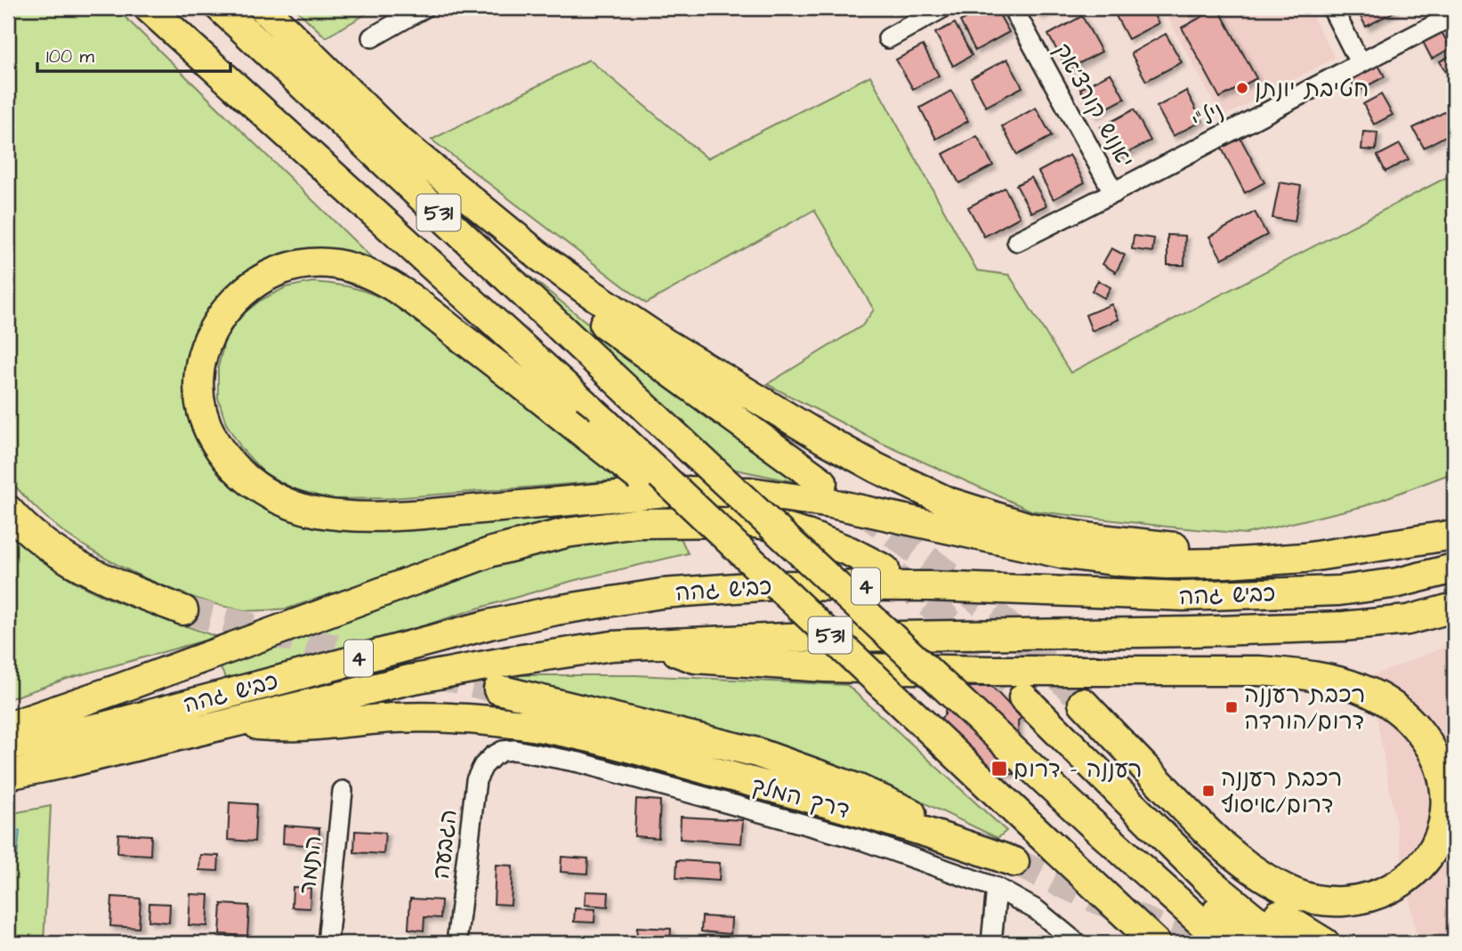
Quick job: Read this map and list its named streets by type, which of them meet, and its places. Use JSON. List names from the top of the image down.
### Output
{
  "streets": {
    "highway": ["531", "4", "כביש גהה"],
    "street": [
      "יאנוש קורצ'אק",
      "ניל\"י",
      "דרך המלך",
      "הגבעה",
      "התמר"
    ]
  },
  "crossings": [
    ["יאנוש קורצ'אק", "ניל\"י"],
    ["דרך המלך", "הגבעה"]
  ],
  "places": {
    "other": ["חטיבת יונתן"],
    "transit": ["רכבת רעננה דרום/הורדה", "רעננה – דרום", "רכבת רעננה דרום/איסוף"]
  },
  "scale_bar": "100 m"
}
